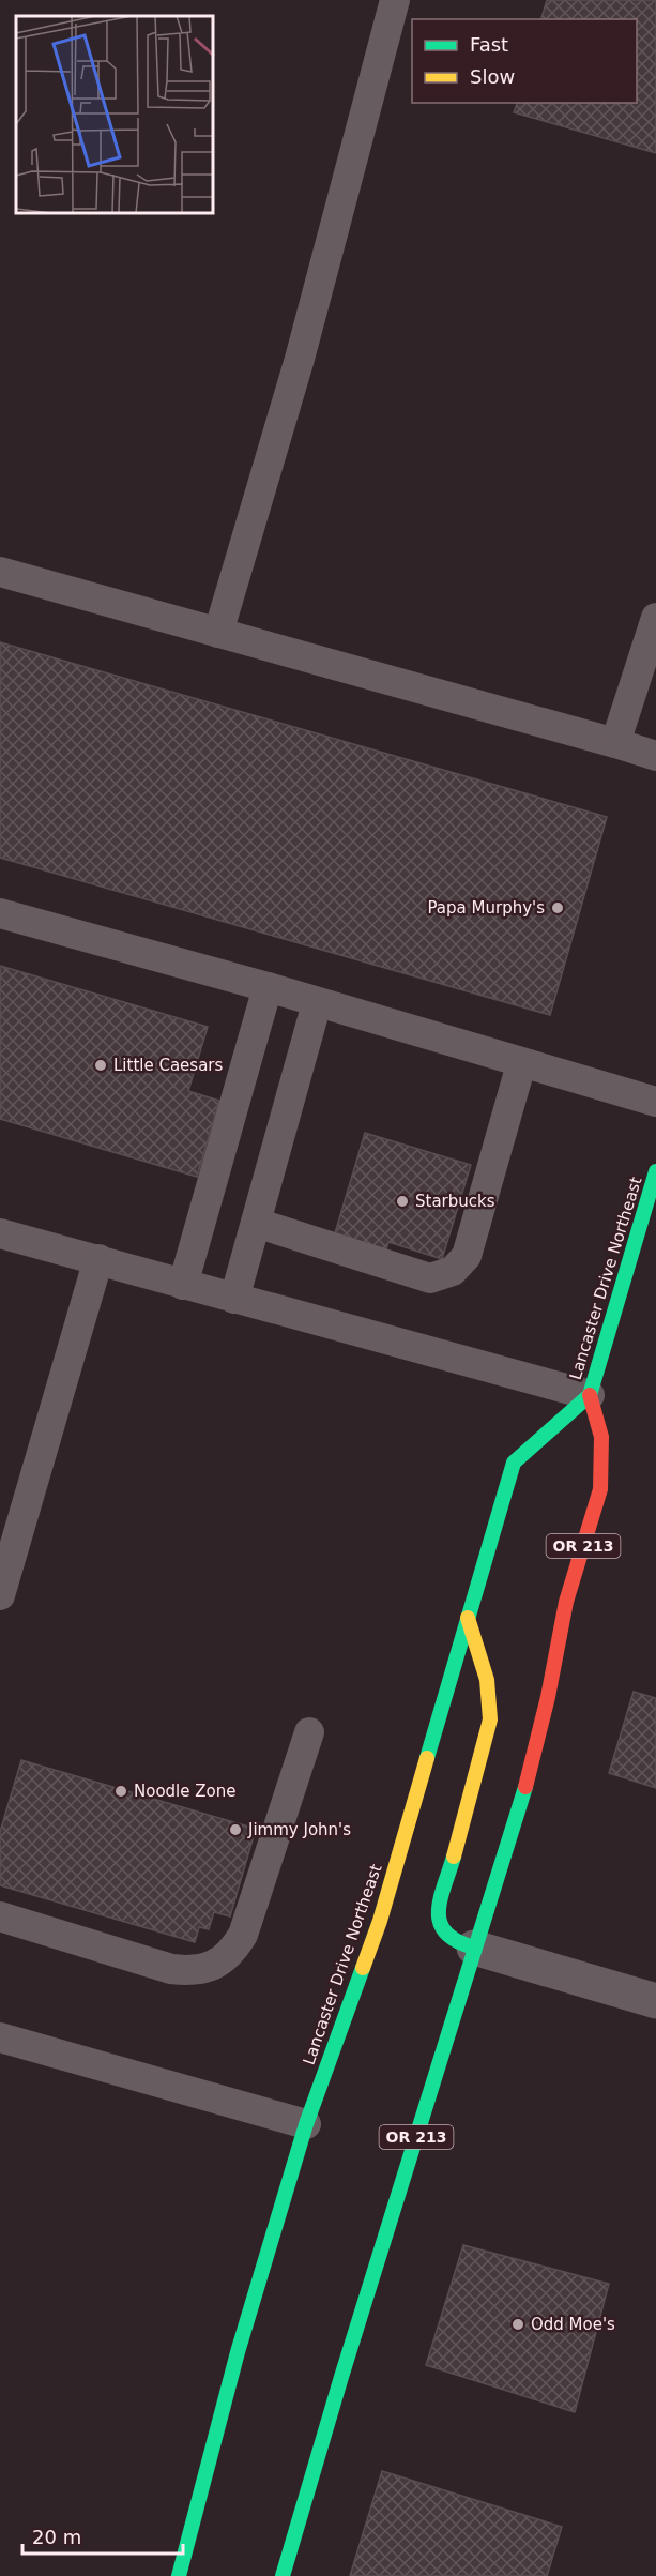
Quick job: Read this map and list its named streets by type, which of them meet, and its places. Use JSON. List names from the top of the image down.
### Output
{
  "streets": {
    "main road": ["Lancaster Drive Northeast", "OR 213"]
  },
  "places": [
    "Papa Murphy's",
    "Little Caesars",
    "Starbucks",
    "Noodle Zone",
    "Jimmy John's",
    "Odd Moe's"
  ],
  "legend": ["Fast", "Slow"],
  "scale_bar": "20 m"
}
